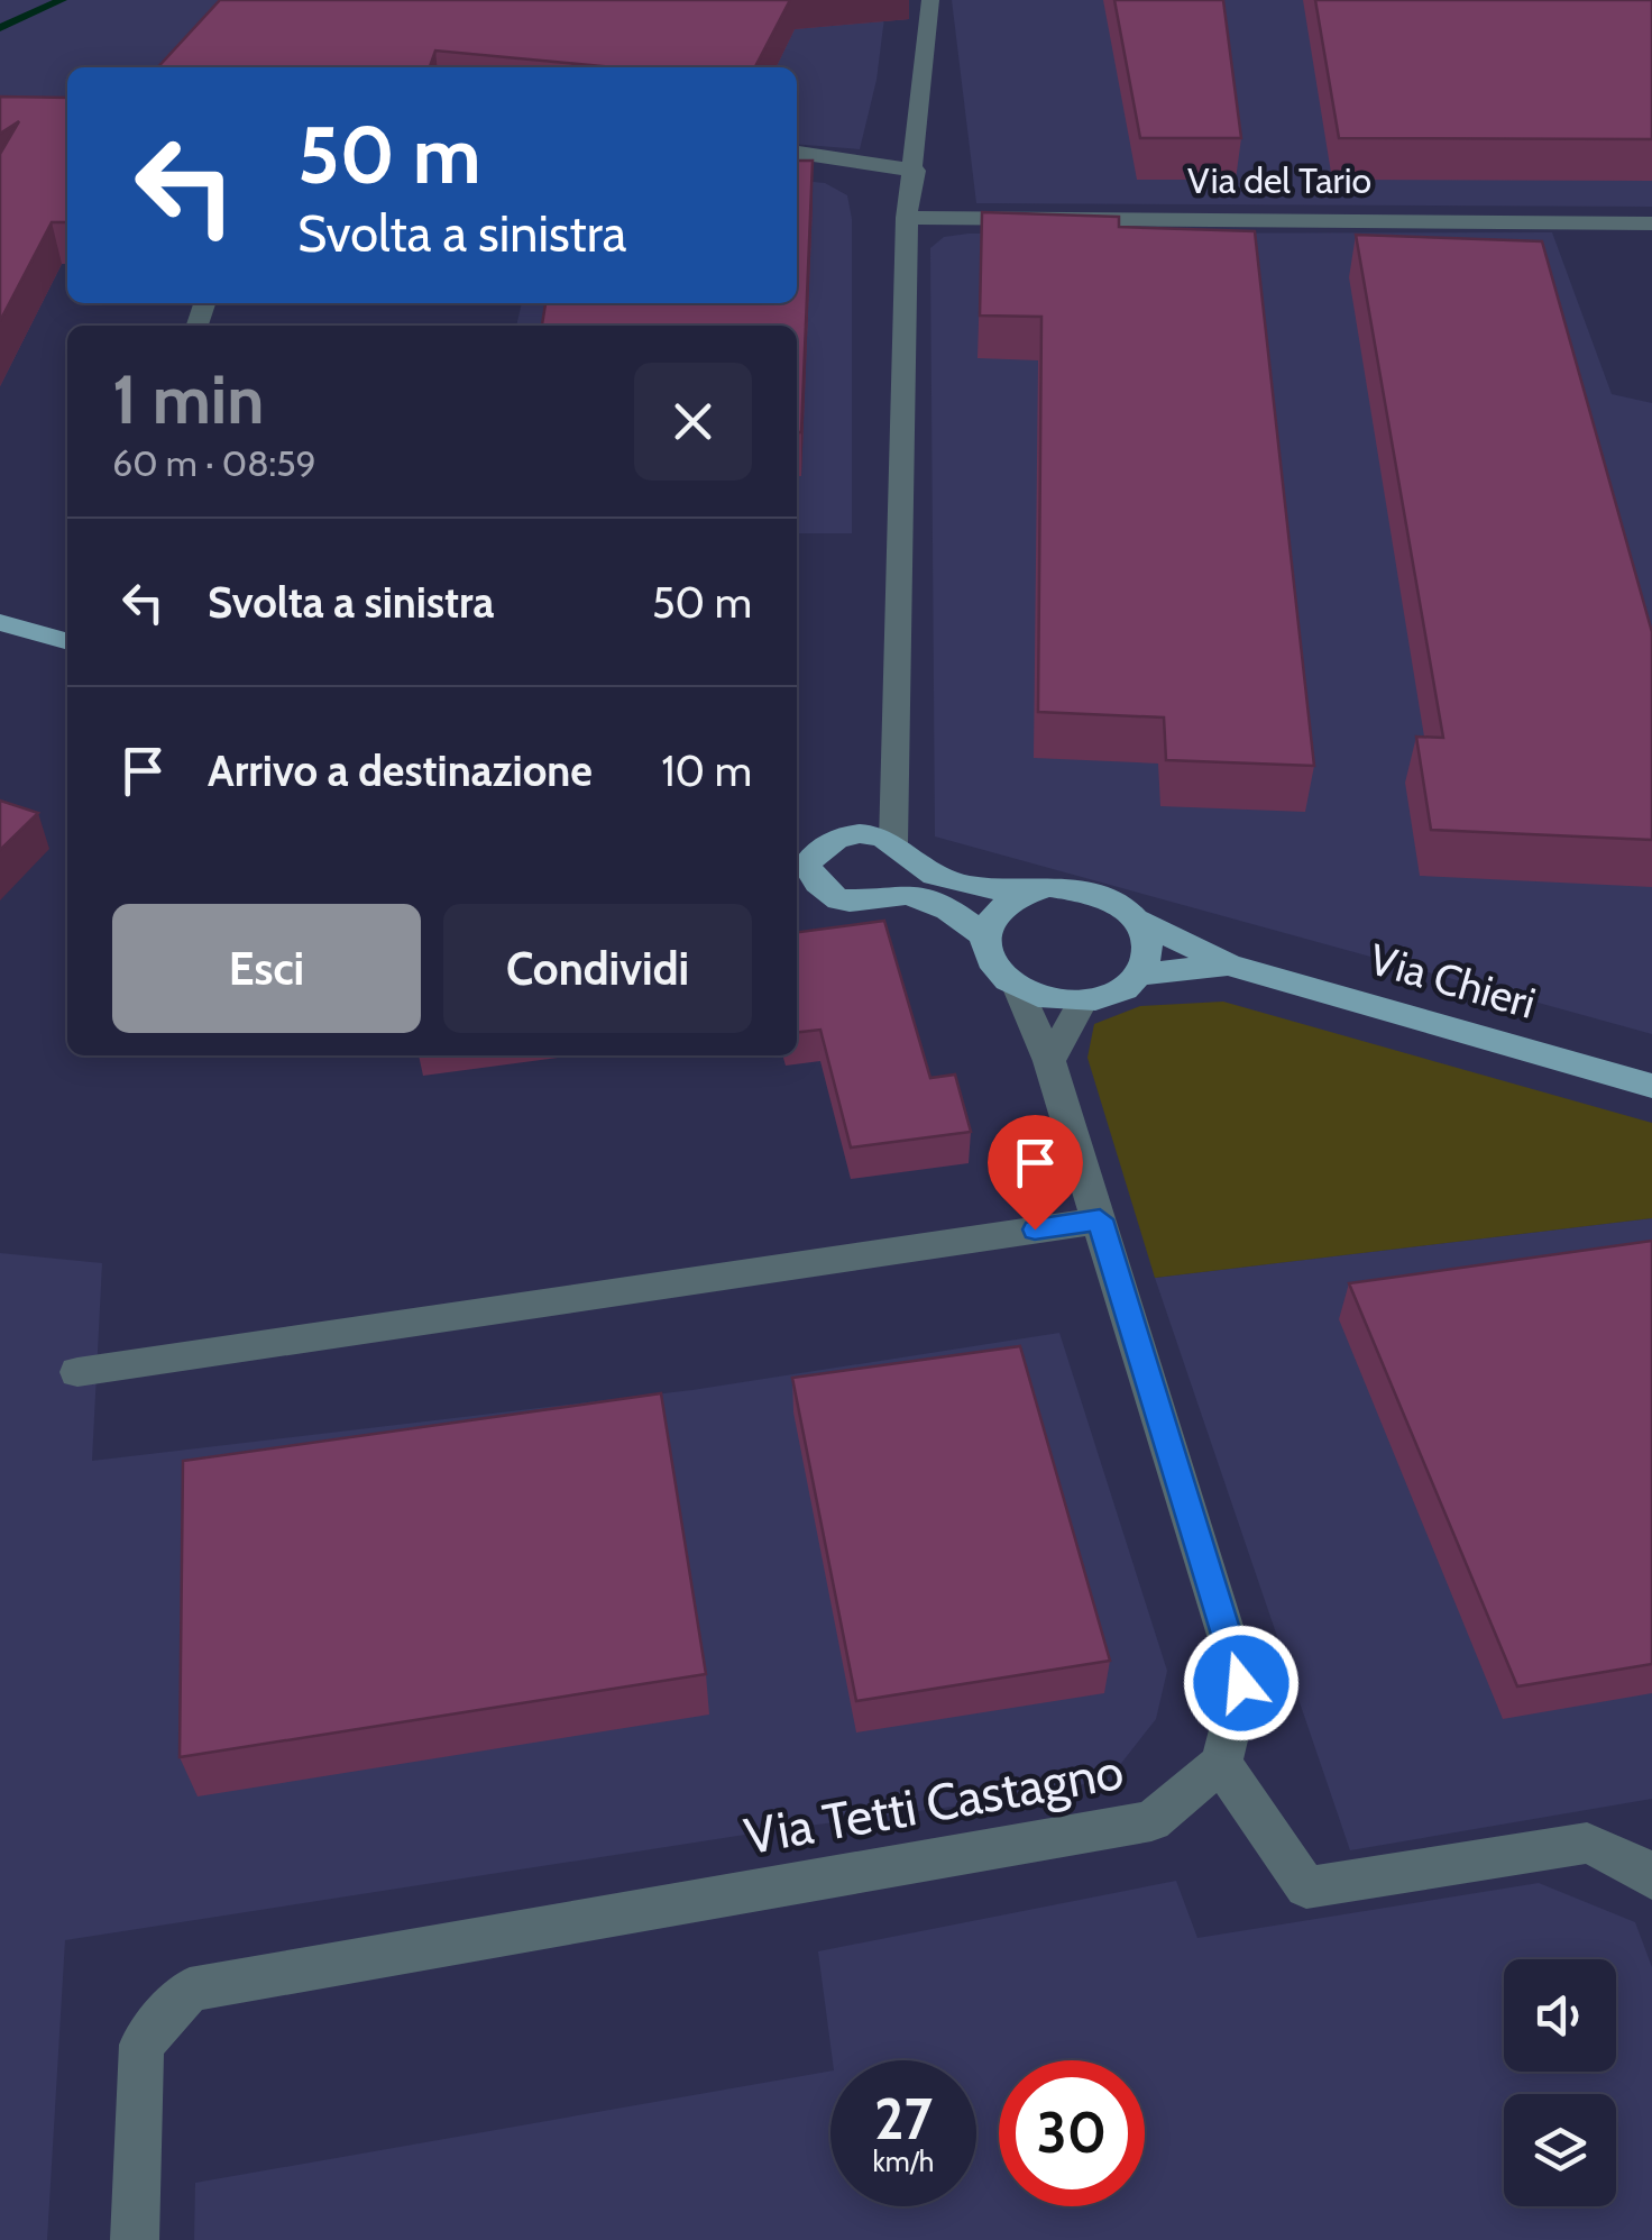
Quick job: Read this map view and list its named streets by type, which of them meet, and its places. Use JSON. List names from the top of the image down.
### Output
{
  "streets": {
    "main road": ["Via Chieri"],
    "street": ["Via del Tario", "Via Tetti Castagno"]
  },
  "page": {
    "turn": ["50 m", "Svolta a sinistra"],
    "heading": ["1 min", "60 m · 08:59"],
    "list": [
      {
        "name": "Svolta a sinistra",
        "value": "50 m"
      },
      {
        "name": "Arrivo a destinazione",
        "value": "10 m"
      }
    ],
    "buttons": ["Esci", "Condividi"],
    "speed": "27 km/h",
    "limit": "30"
  }
}
